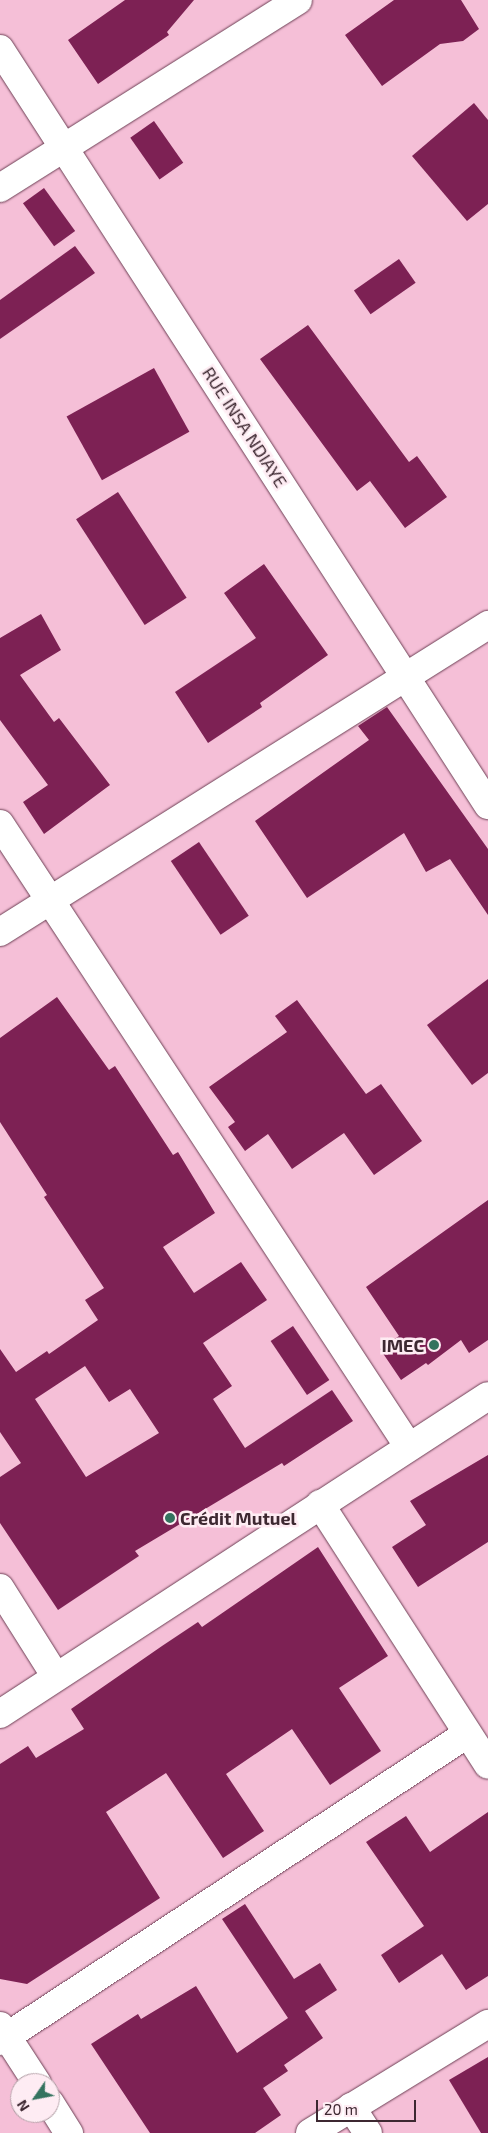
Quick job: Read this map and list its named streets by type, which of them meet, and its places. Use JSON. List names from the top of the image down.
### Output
{
  "streets": {
    "street": ["RUE INSA NDIAYE"]
  },
  "places": ["IMEC", "Crédit Mutuel"],
  "scale_bar": "20 m",
  "north": "bottom left"
}
